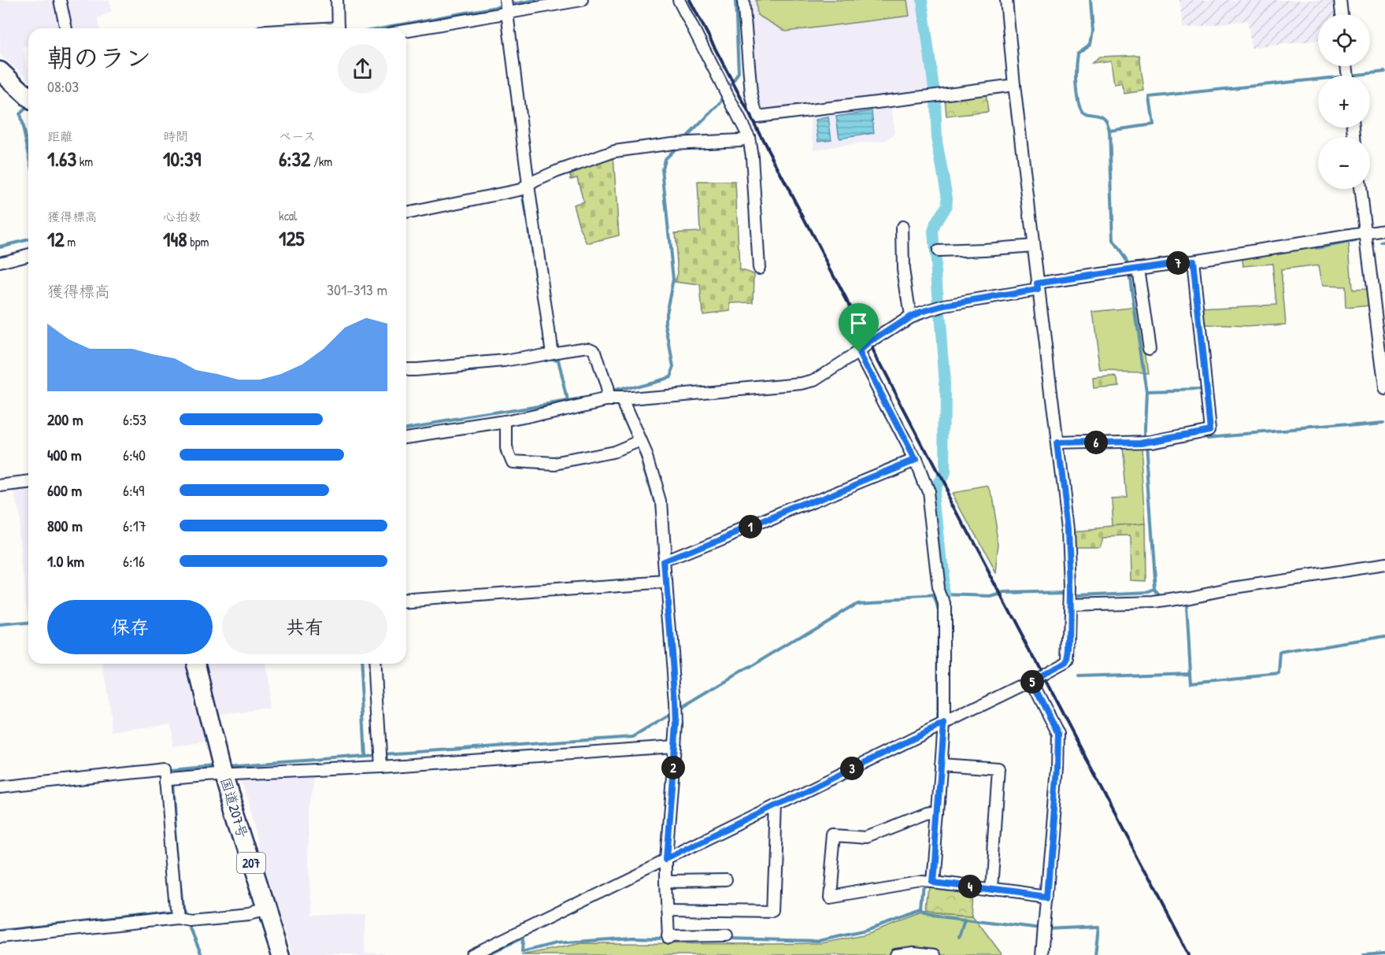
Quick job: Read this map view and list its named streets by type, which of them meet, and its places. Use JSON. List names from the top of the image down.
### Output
{
  "streets": {
    "highway": ["国道207号", "207"]
  },
  "page": {
    "map_buttons": ["+", "−"],
    "heading": ["朝のラン", "08:03"],
    "stats": [
      ["距離", "1.63 km"],
      ["時間", "10:39"],
      ["ペース", "6:32 /km"],
      ["獲得標高", "12 m"],
      ["心拍数", "148 bpm"],
      ["kcal", "125"]
    ],
    "pins": [
      "7",
      "6",
      "1",
      "5",
      "2",
      "3",
      "4"
    ],
    "chart": ["獲得標高", "301–313 m"],
    "list": [
      {
        "name": "200 m",
        "note": "6:53"
      },
      {
        "name": "400 m",
        "note": "6:40"
      },
      {
        "name": "600 m",
        "note": "6:49"
      },
      {
        "name": "800 m",
        "note": "6:17"
      },
      {
        "name": "1.0 km",
        "note": "6:16"
      }
    ],
    "buttons": ["保存", "共有"]
  }
}
